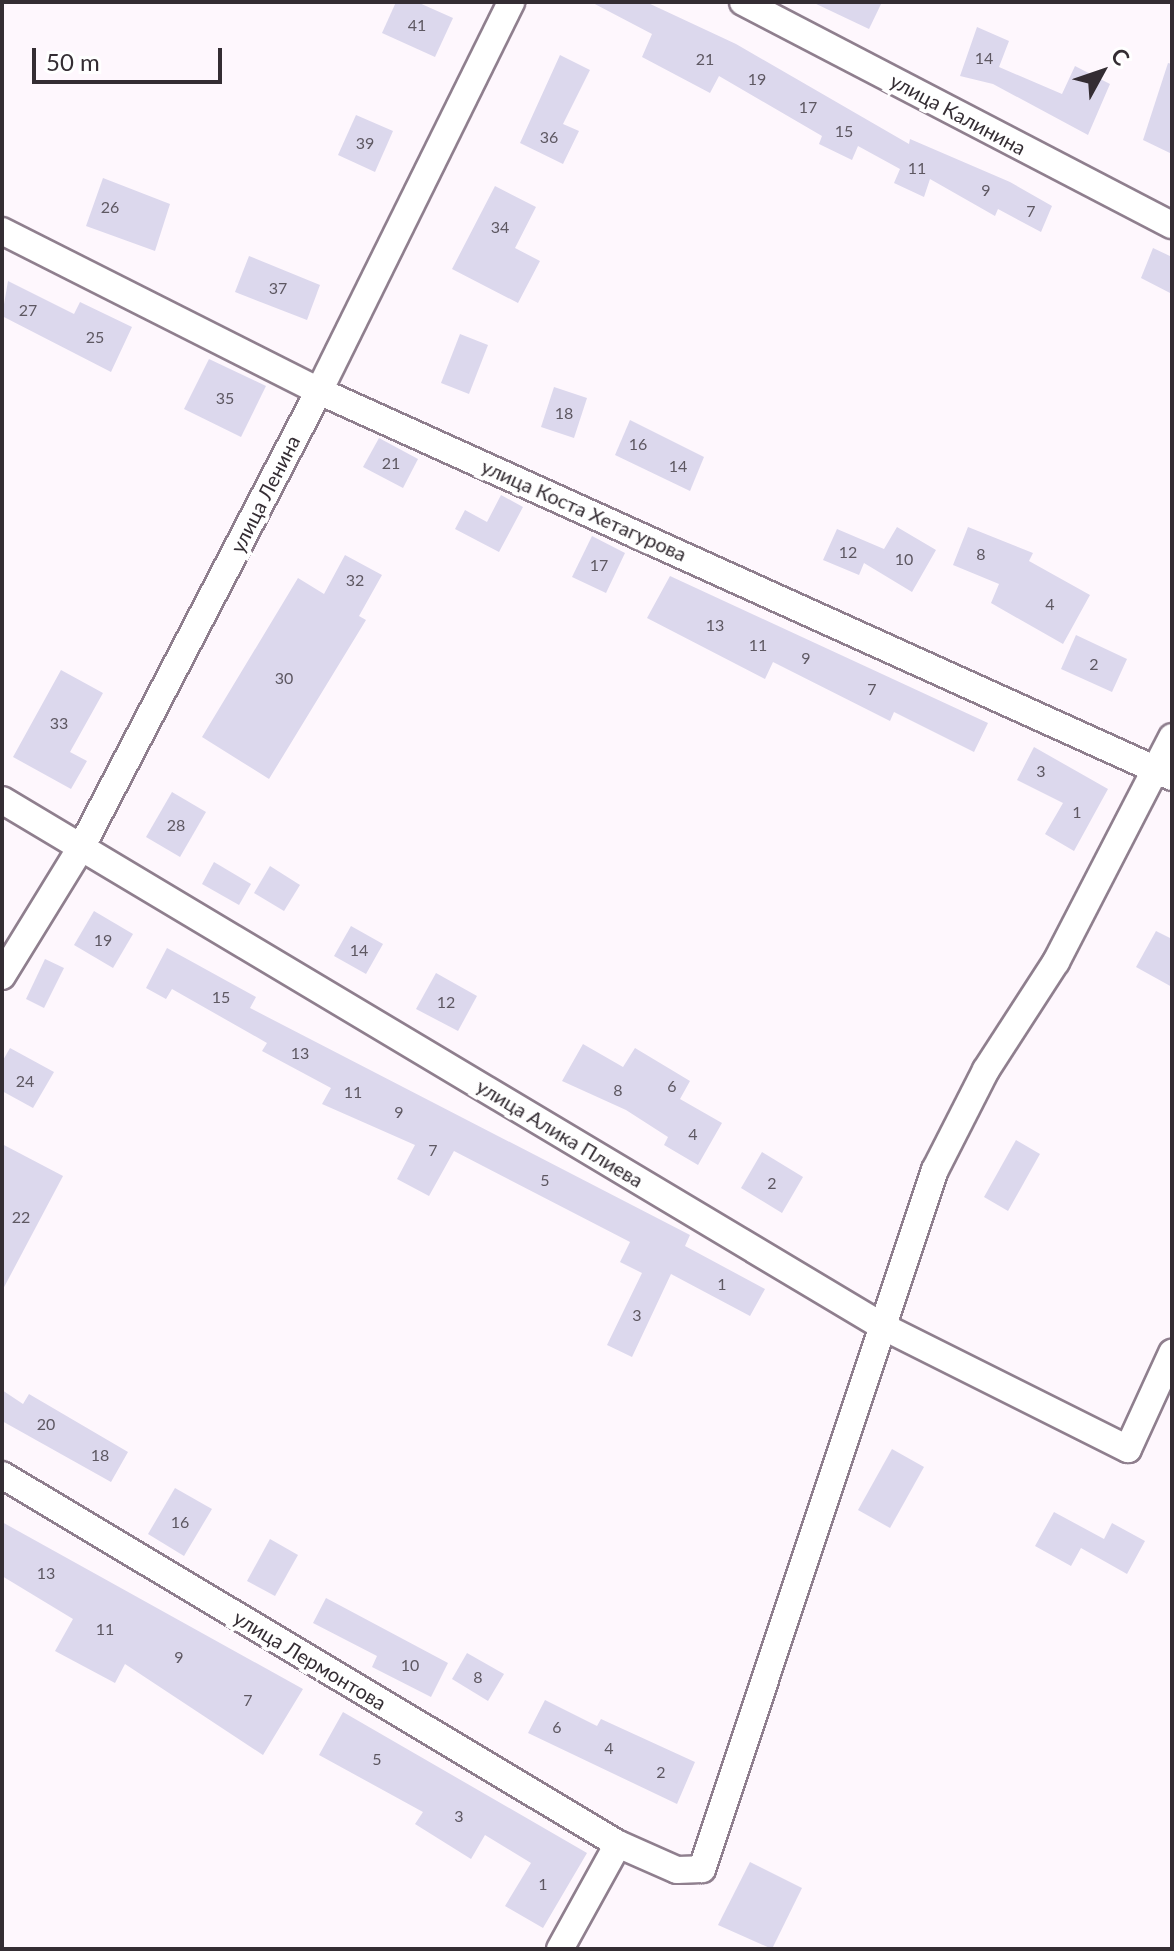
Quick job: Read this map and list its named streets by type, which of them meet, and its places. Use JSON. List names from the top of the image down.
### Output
{
  "streets": {
    "street": [
      "улица Калинина",
      "улица Ленина",
      "улица Коста Хетагурова",
      "улица Алика Плиева",
      "улица Лермонтова"
    ]
  },
  "crossings": [
    ["улица Ленина", "улица Коста Хетагурова"],
    ["улица Ленина", "улица Алика Плиева"],
    ["улица Алика Плиева", "улица Лермонтова"]
  ],
  "house_numbers": [
    "41",
    "14",
    "21",
    "19",
    "17",
    "15",
    "36",
    "39",
    "11",
    "9",
    "26",
    "7",
    "34",
    "37",
    "27",
    "25",
    "35",
    "18",
    "16",
    "21",
    "14",
    "12",
    "8",
    "10",
    "17",
    "32",
    "4",
    "13",
    "11",
    "9",
    "2",
    "30",
    "7",
    "33",
    "3",
    "1",
    "28",
    "19",
    "14",
    "15",
    "12",
    "13",
    "24",
    "6",
    "8",
    "11",
    "9",
    "4",
    "7",
    "5",
    "2",
    "22",
    "1",
    "3",
    "20",
    "18",
    "16",
    "13",
    "11",
    "9",
    "10",
    "8",
    "7",
    "6",
    "4",
    "5",
    "2",
    "3",
    "1"
  ],
  "scale_bar": "50 m",
  "north": "top right"
}
